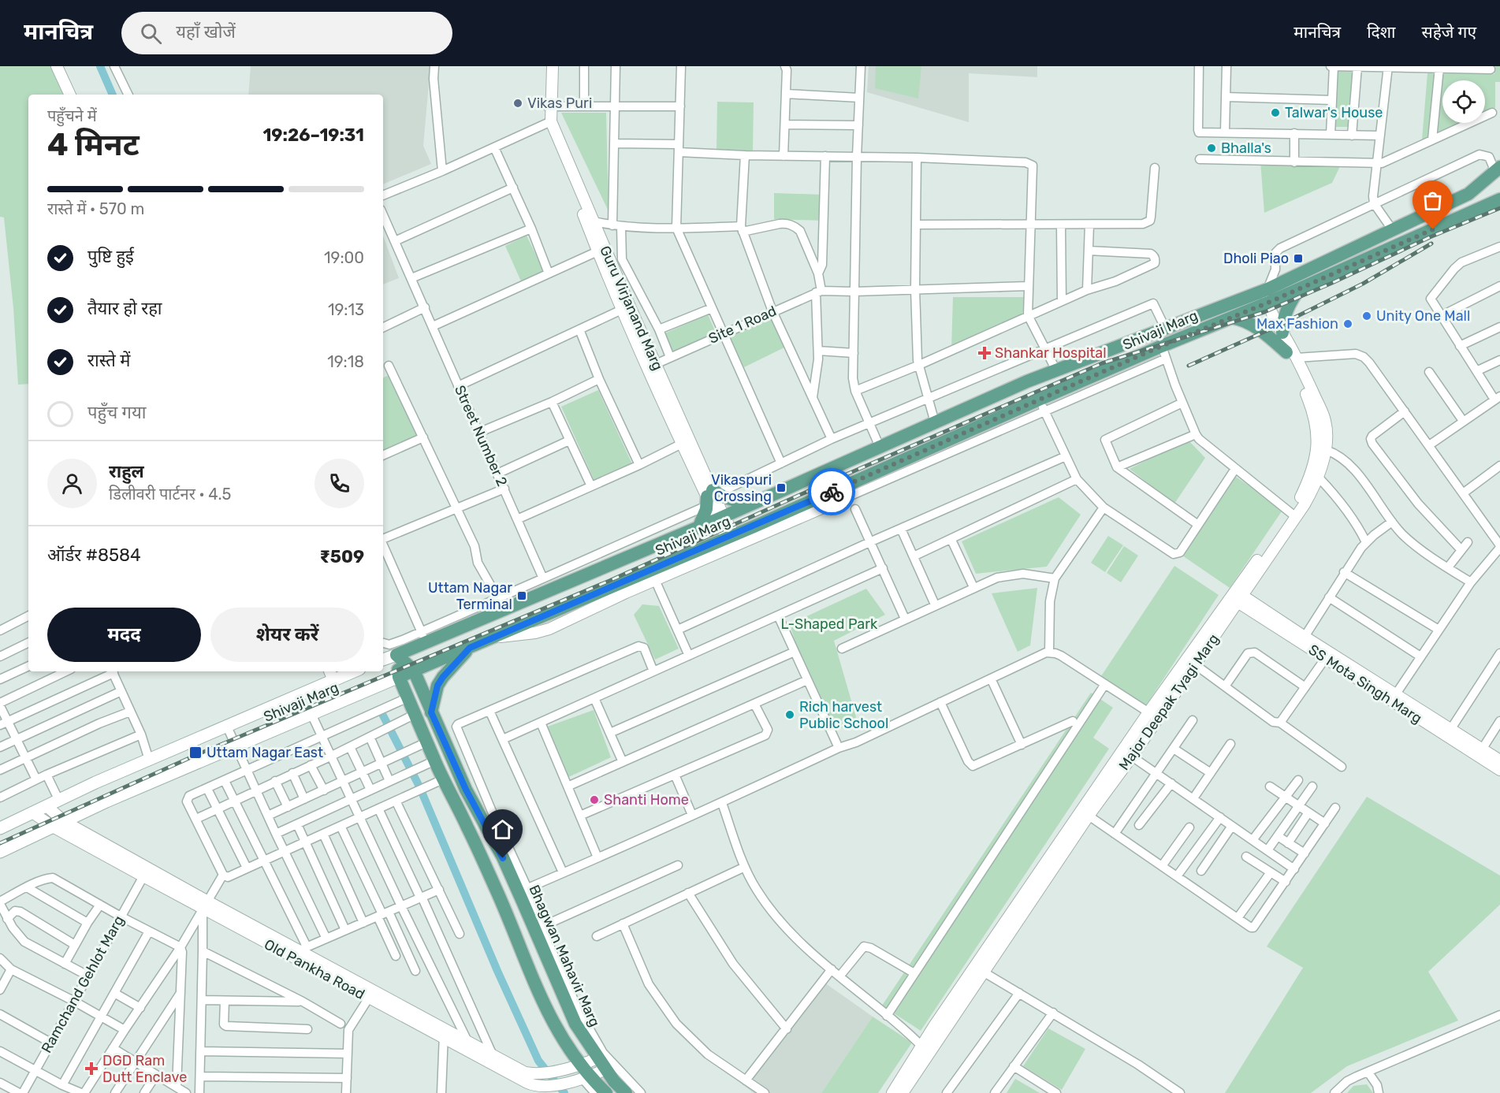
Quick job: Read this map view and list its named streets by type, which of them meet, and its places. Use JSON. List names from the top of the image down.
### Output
{
  "streets": {
    "main road": ["Shivaji Marg", "Bhagwan Mahavir Marg"],
    "street": [
      "Guru Virjanand Marg",
      "Site 1 Road",
      "Street Number 2",
      "SS Mota Singh Marg",
      "Major Deepak Tyagi Marg",
      "Old Pankha Road",
      "Ramchand Gehlot Marg"
    ]
  },
  "crossings": [
    ["Guru Virjanand Marg", "Site 1 Road"],
    ["Guru Virjanand Marg", "Shivaji Marg"],
    ["Shivaji Marg", "Major Deepak Tyagi Marg"],
    ["Shivaji Marg", "Bhagwan Mahavir Marg"],
    ["Shivaji Marg", "Old Pankha Road"],
    ["SS Mota Singh Marg", "Major Deepak Tyagi Marg"],
    ["Bhagwan Mahavir Marg", "Old Pankha Road"],
    ["Old Pankha Road", "Ramchand Gehlot Marg"]
  ],
  "parks": ["L-Shaped Park"],
  "places": {
    "other": [
      "Vikas Puri",
      "Talwar's House",
      "Bhalla's",
      "Unity One Mall",
      "Max Fashion",
      "Rich harvest Public School",
      "Shanti Home"
    ],
    "transit": [
      "Dholi Piao",
      "Vikaspuri Crossing",
      "Uttam Nagar Terminal",
      "Uttam Nagar East"
    ],
    "health": ["Shankar Hospital", "DGD Ram Dutt Enclave"]
  },
  "page": {
    "header": "मानचित्र",
    "search": "यहाँ खोजें",
    "nav": ["मानचित्र", "दिशा", "सहेजे गए"],
    "heading": ["4 मिनट", "पहुँचने में", "19:26–19:31"],
    "panel": [
      "राहुल",
      "डिलीवरी पार्टनर · 4.5",
      "ऑर्डर #8584",
      "₹509"
    ],
    "bar": "रास्ते में · 570 m",
    "list": [
      ["पुष्टि हुई", "19:00"],
      ["तैयार हो रहा", "19:13"],
      ["रास्ते में", "19:18"],
      "पहुँच गया"
    ],
    "buttons": ["मदद", "शेयर करें"]
  }
}
